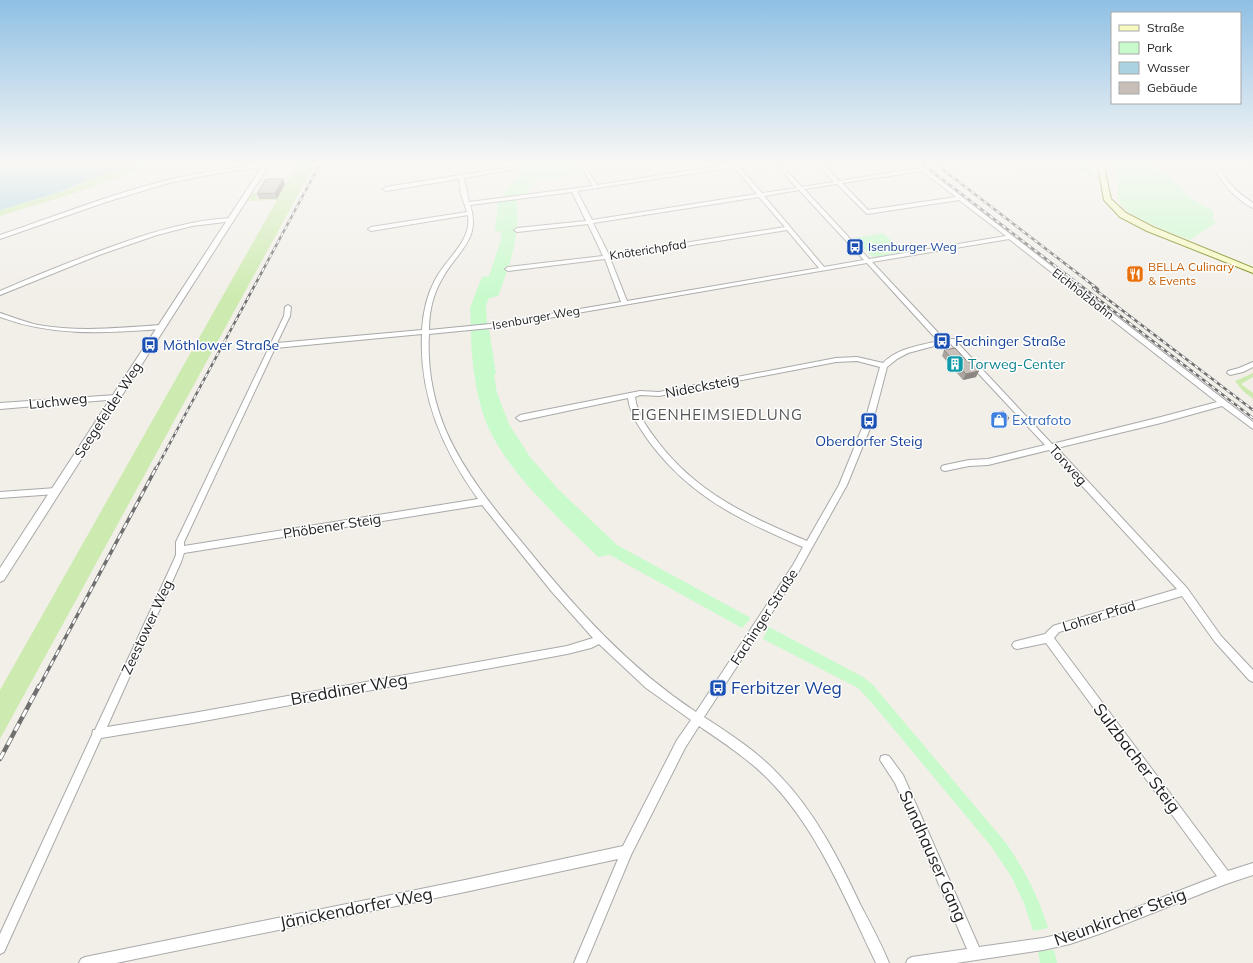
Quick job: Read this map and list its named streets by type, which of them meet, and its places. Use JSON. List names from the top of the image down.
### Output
{
  "streets": {
    "street": [
      "Knöterichpfad",
      "Eichholzbahn",
      "Isenburger Weg",
      "Nidecksteig",
      "Luchweg",
      "Seegefelder Weg",
      "Torweg",
      "Phöbener Steig",
      "Lohrer Pfad",
      "Fachinger Straße",
      "Zeestower Weg",
      "Breddiner Weg",
      "Sulzbacher Steig",
      "Sundhauser Gang",
      "Jänickendorfer Weg",
      "Neunkircher Steig"
    ]
  },
  "crossings": [
    ["Eichholzbahn", "Isenburger Weg"],
    ["Isenburger Weg", "Zeestower Weg"],
    ["Nidecksteig", "Fachinger Straße"],
    ["Luchweg", "Seegefelder Weg"],
    ["Torweg", "Lohrer Pfad"],
    ["Phöbener Steig", "Zeestower Weg"],
    ["Lohrer Pfad", "Sulzbacher Steig"],
    ["Fachinger Straße", "Jänickendorfer Weg"],
    ["Zeestower Weg", "Breddiner Weg"],
    ["Sulzbacher Steig", "Neunkircher Steig"],
    ["Sundhauser Gang", "Neunkircher Steig"]
  ],
  "districts": ["EIGENHEIMSIEDLUNG"],
  "places": {
    "bus stop": [
      "Isenburger Weg",
      "Fachinger Straße",
      "Möthlower Straße",
      "Oberdorfer Steig",
      "Ferbitzer Weg"
    ],
    "restaurant": ["BELLA Culinary & Events"],
    "building": ["Torweg-Center"],
    "shop": ["Extrafoto"]
  },
  "legend": [
    "Straße",
    "Park",
    "Wasser",
    "Gebäude"
  ]
}
